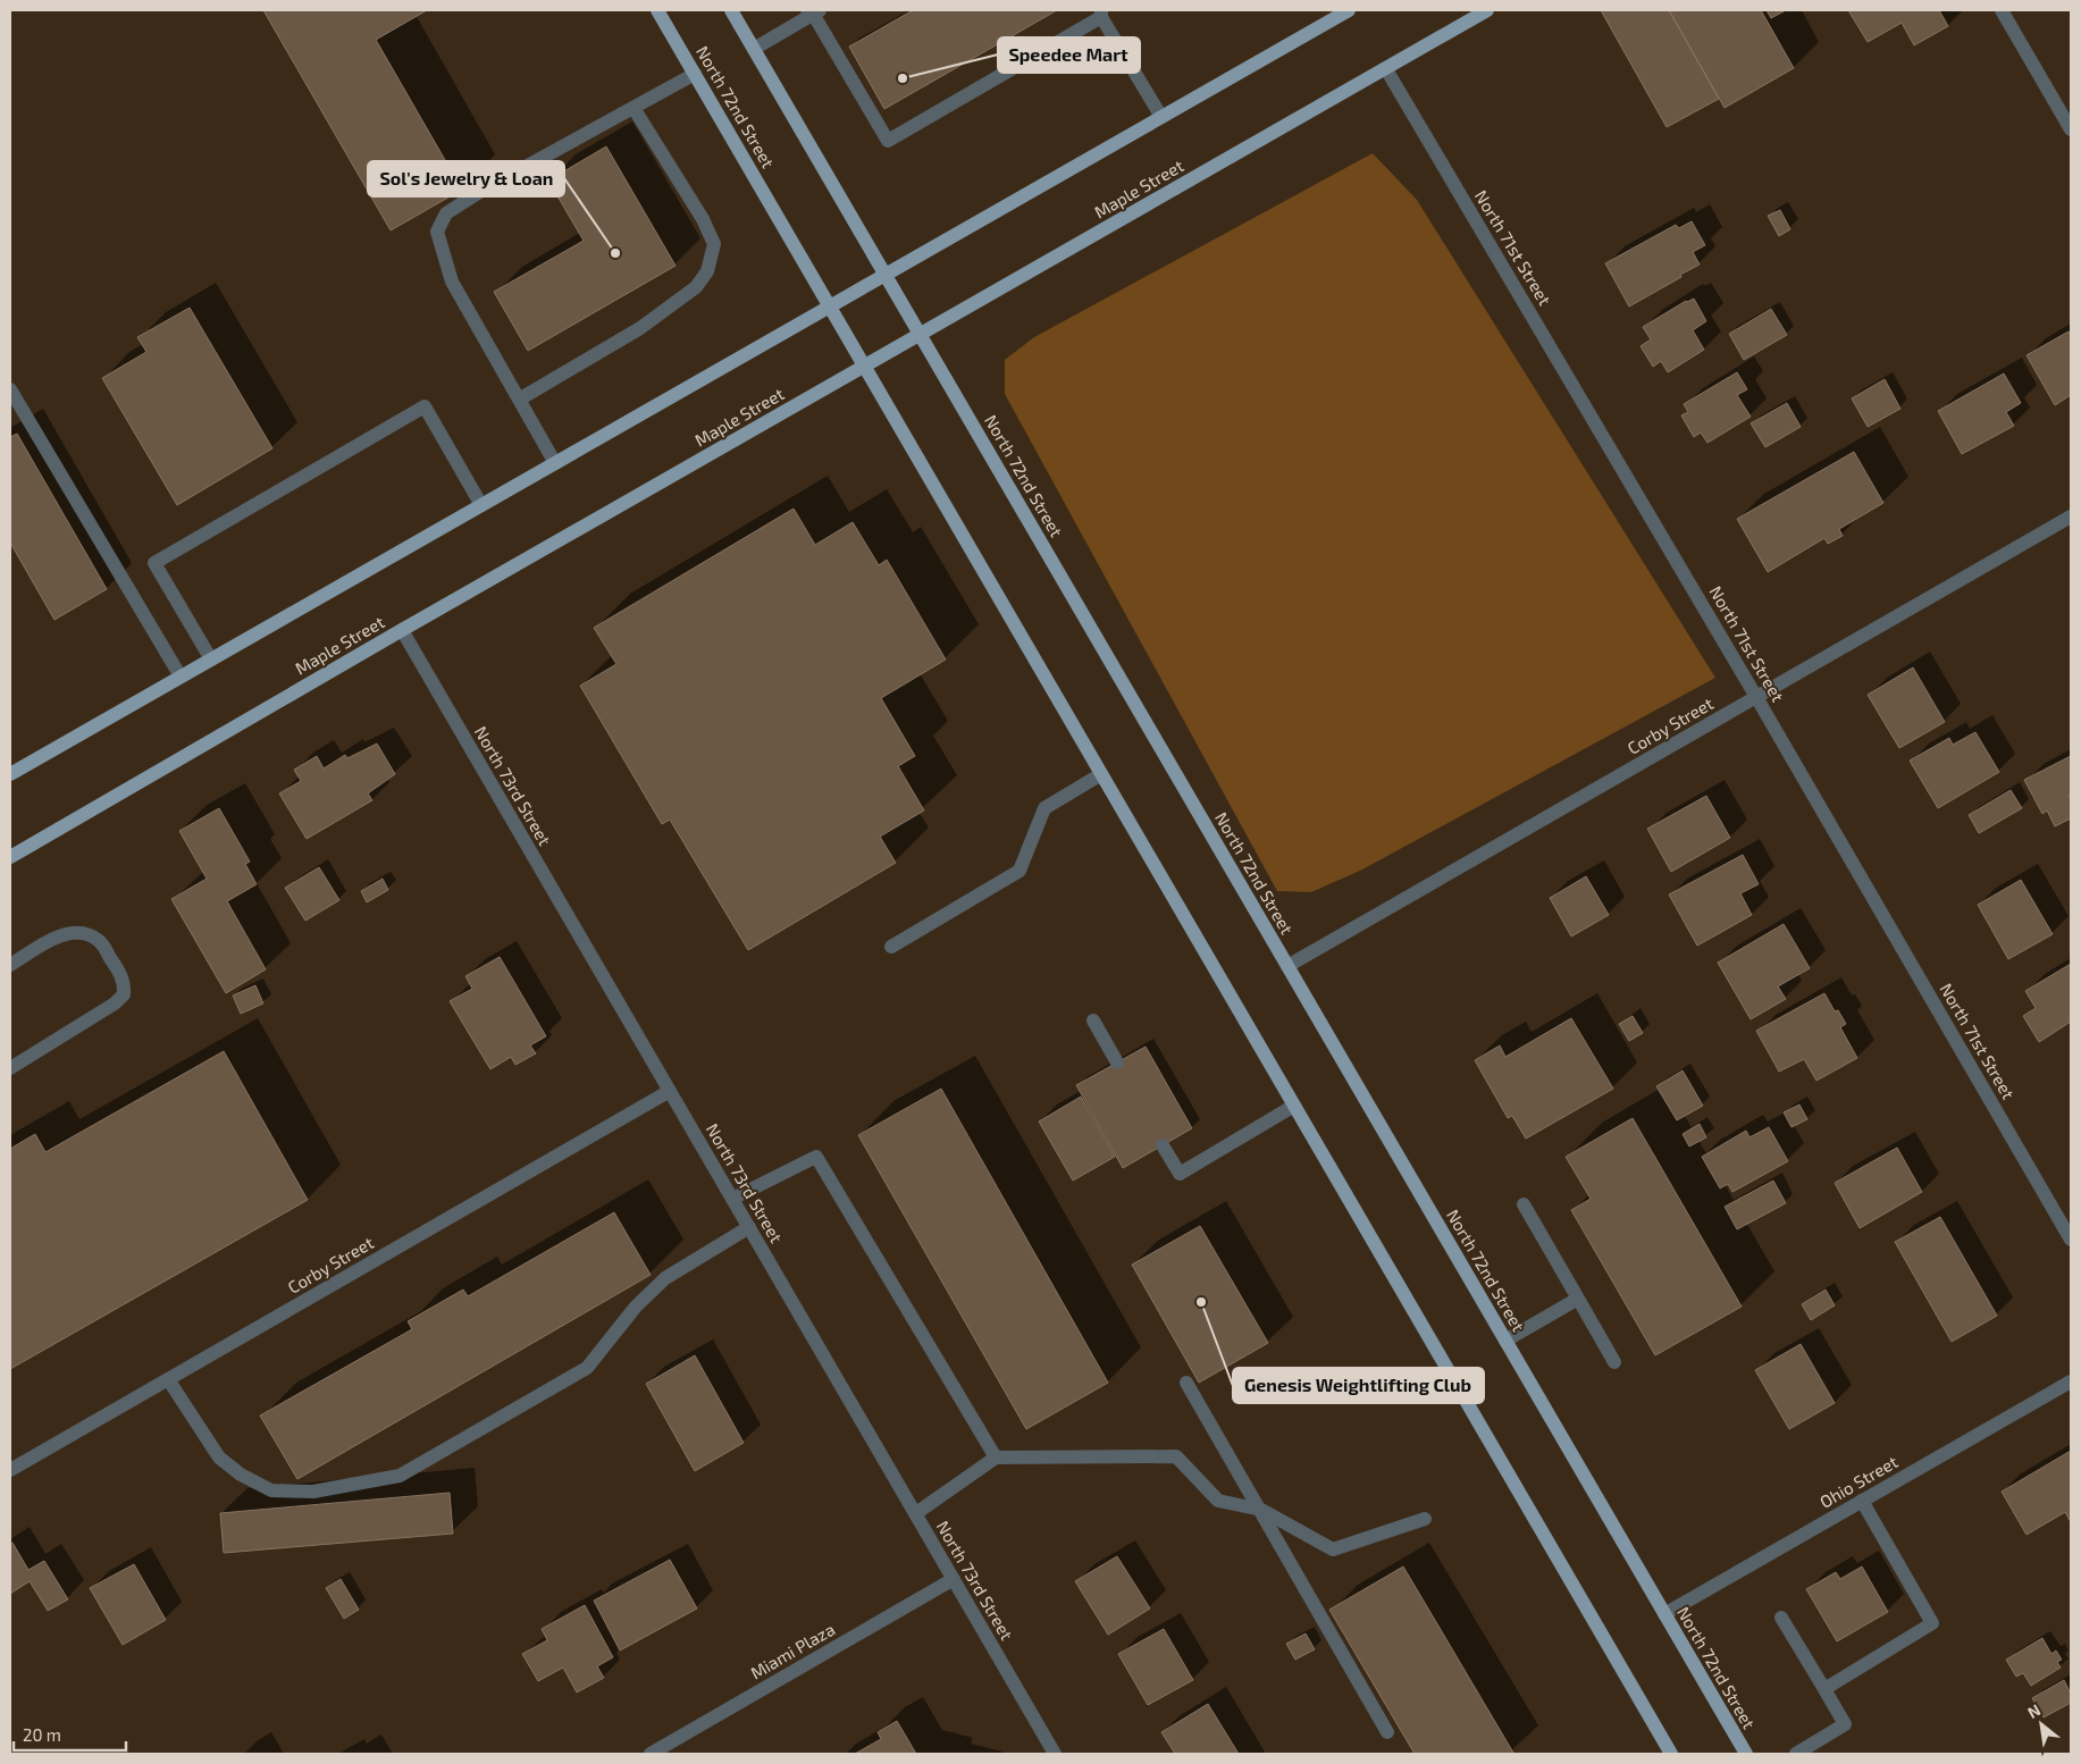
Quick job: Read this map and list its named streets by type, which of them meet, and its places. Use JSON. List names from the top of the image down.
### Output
{
  "streets": {
    "main road": ["North 72nd Street", "Maple Street"],
    "street": [
      "North 71st Street",
      "Corby Street",
      "North 73rd Street",
      "Ohio Street",
      "Miami Plaza"
    ]
  },
  "crossings": [
    ["North 72nd Street", "Maple Street"],
    ["North 72nd Street", "Corby Street"],
    ["North 72nd Street", "Ohio Street"],
    ["Maple Street", "North 71st Street"],
    ["Maple Street", "North 73rd Street"],
    ["North 71st Street", "Corby Street"],
    ["Corby Street", "North 73rd Street"],
    ["North 73rd Street", "Miami Plaza"]
  ],
  "places": ["Speedee Mart", "Sol's Jewelry & Loan", "Genesis Weightlifting Club"],
  "scale_bar": "20 m",
  "north": "top left"
}
